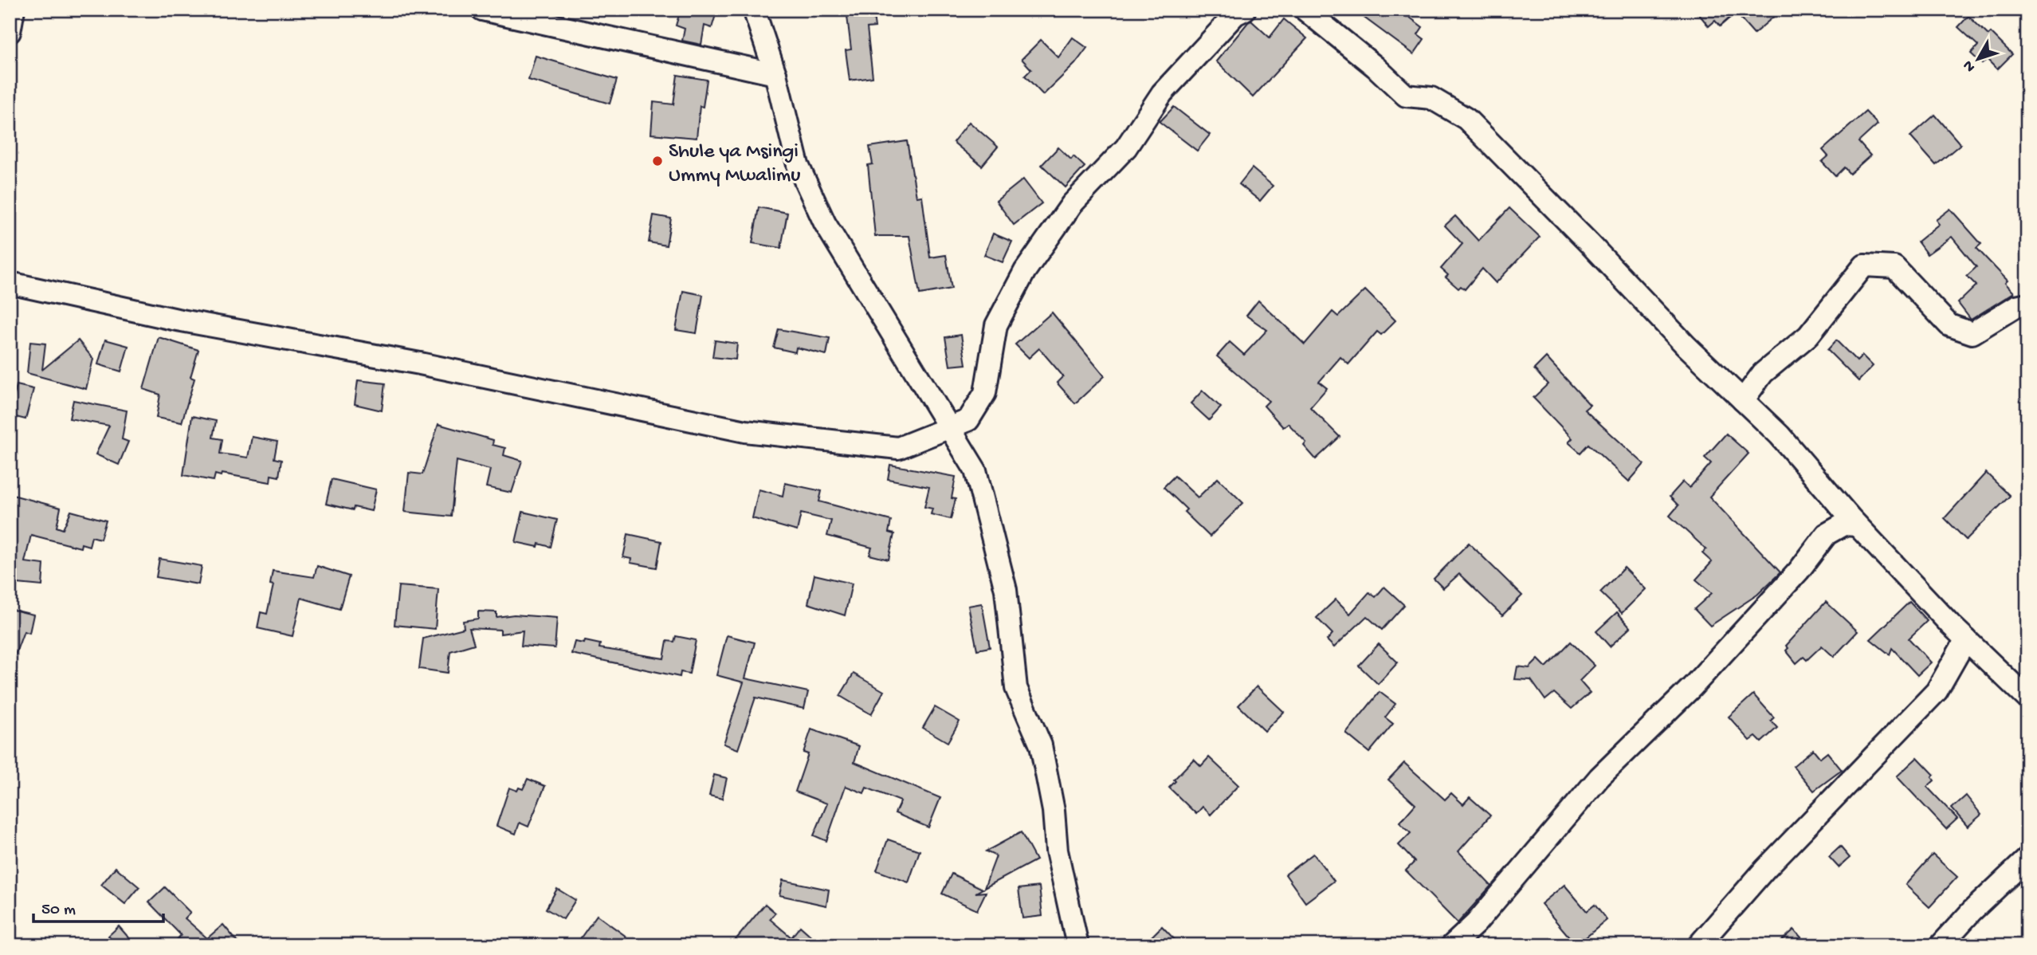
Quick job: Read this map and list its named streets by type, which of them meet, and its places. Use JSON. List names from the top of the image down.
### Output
{
  "places": ["Shule ya Msingi Ummy Mwalimu"],
  "scale_bar": "50 m",
  "north": "bottom left"
}
